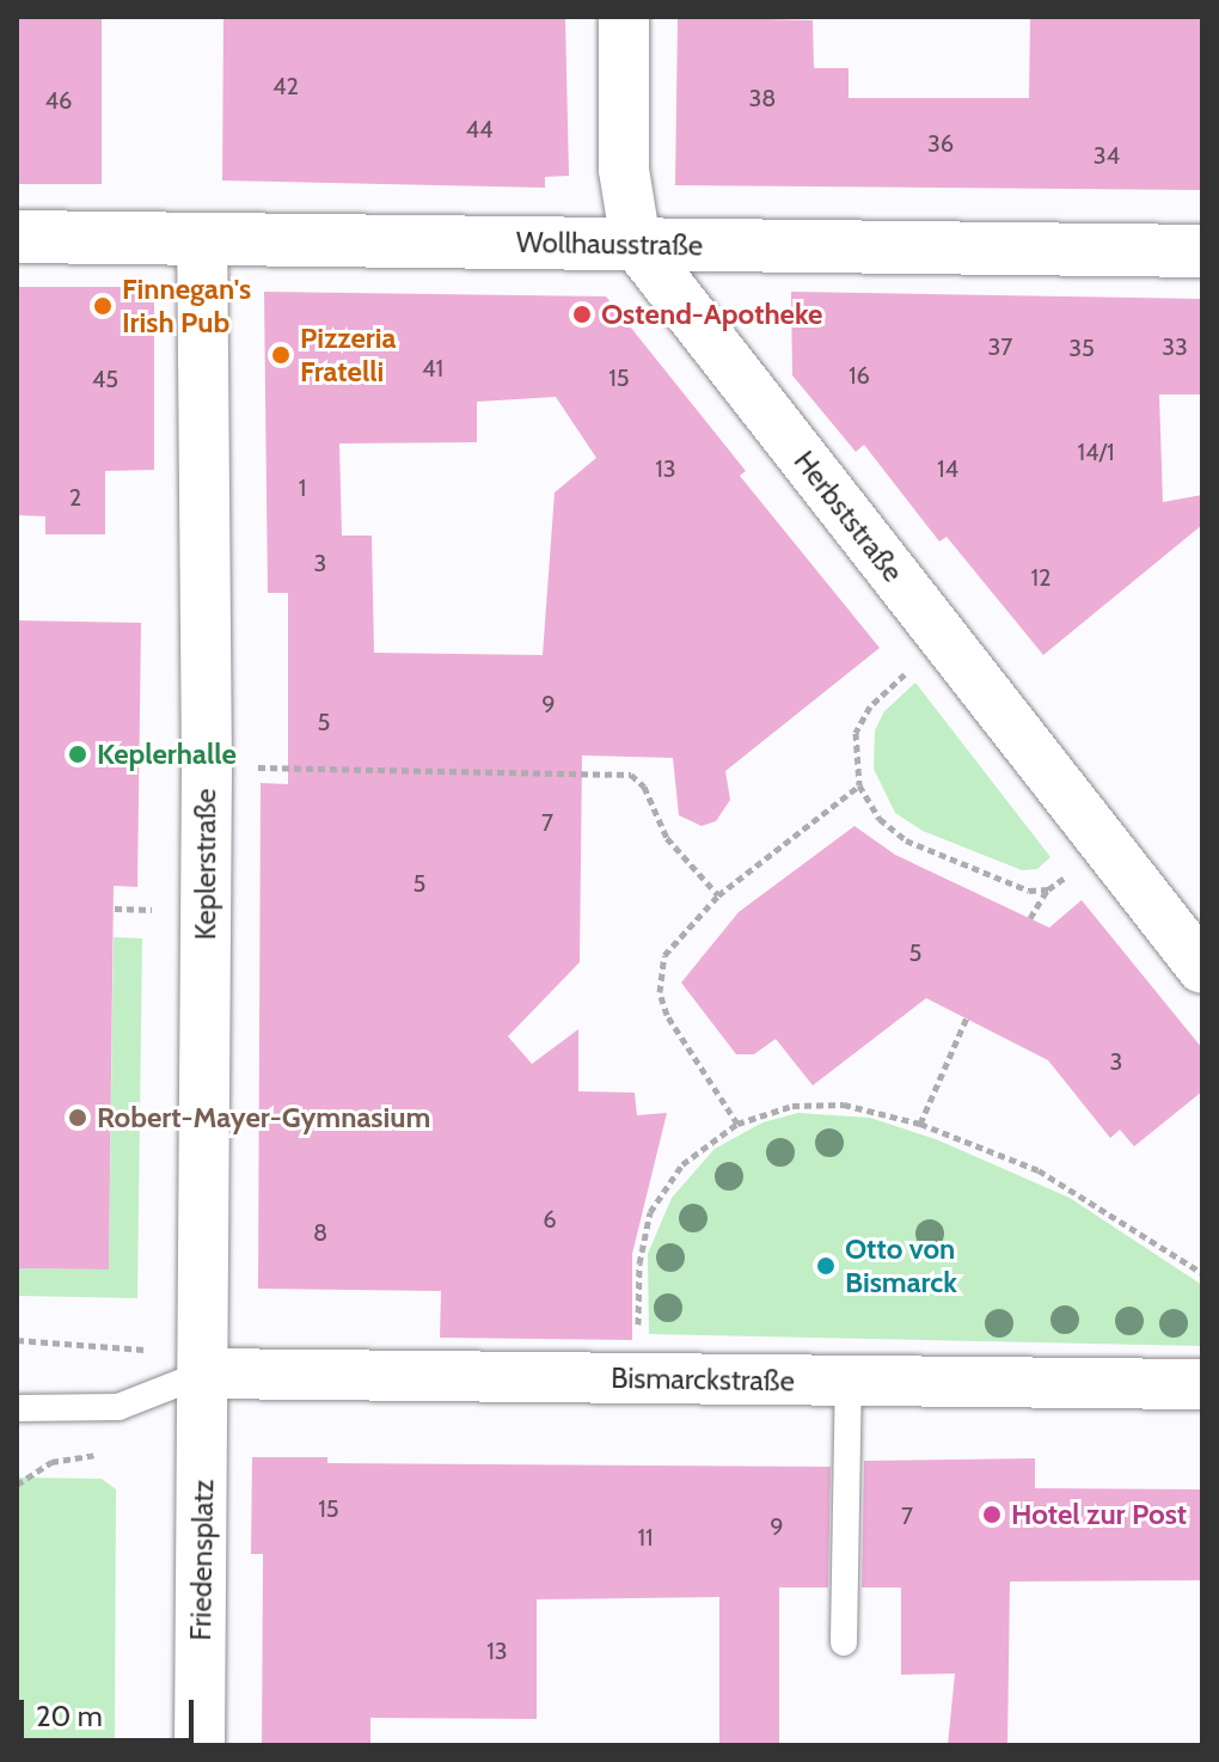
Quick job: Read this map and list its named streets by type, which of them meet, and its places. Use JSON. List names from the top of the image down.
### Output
{
  "streets": {
    "street": [
      "Wollhausstraße",
      "Herbststraße",
      "Keplerstraße",
      "Bismarckstraße",
      "Friedensplatz"
    ]
  },
  "crossings": [
    ["Wollhausstraße", "Herbststraße"],
    ["Wollhausstraße", "Keplerstraße"],
    ["Keplerstraße", "Bismarckstraße"],
    ["Keplerstraße", "Friedensplatz"],
    ["Bismarckstraße", "Friedensplatz"]
  ],
  "places": [
    "Finnegan's Irish Pub",
    "Ostend-Apotheke",
    "Pizzeria Fratelli",
    "Keplerhalle",
    "Robert-Mayer-Gymnasium",
    "Otto von Bismarck",
    "Hotel zur Post"
  ],
  "house_numbers": [
    "42",
    "38",
    "46",
    "44",
    "36",
    "34",
    "37",
    "33",
    "35",
    "41",
    "16",
    "15",
    "45",
    "14/1",
    "13",
    "14",
    "1",
    "2",
    "3",
    "12",
    "9",
    "5",
    "7",
    "5",
    "5",
    "3",
    "6",
    "8",
    "15",
    "7",
    "9",
    "11",
    "13"
  ],
  "scale_bar": "20 m"
}
